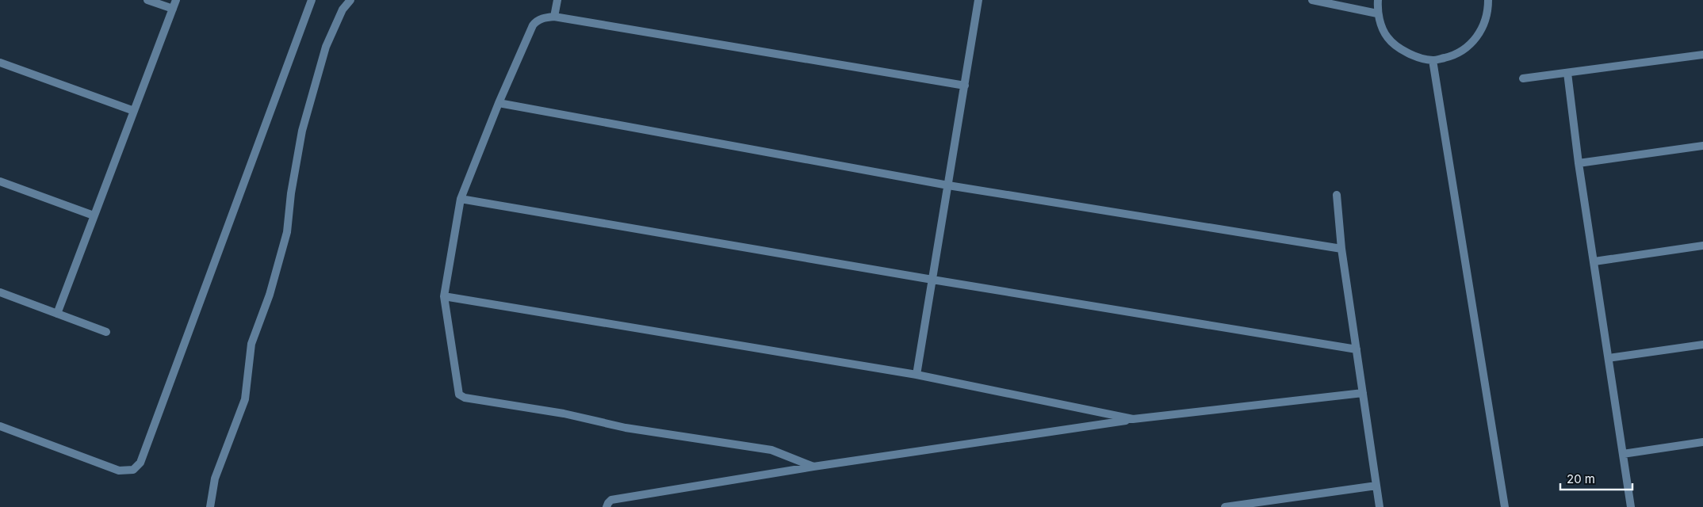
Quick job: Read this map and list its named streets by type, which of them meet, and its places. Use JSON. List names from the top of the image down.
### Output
{
  "scale_bar": "20 m"
}
